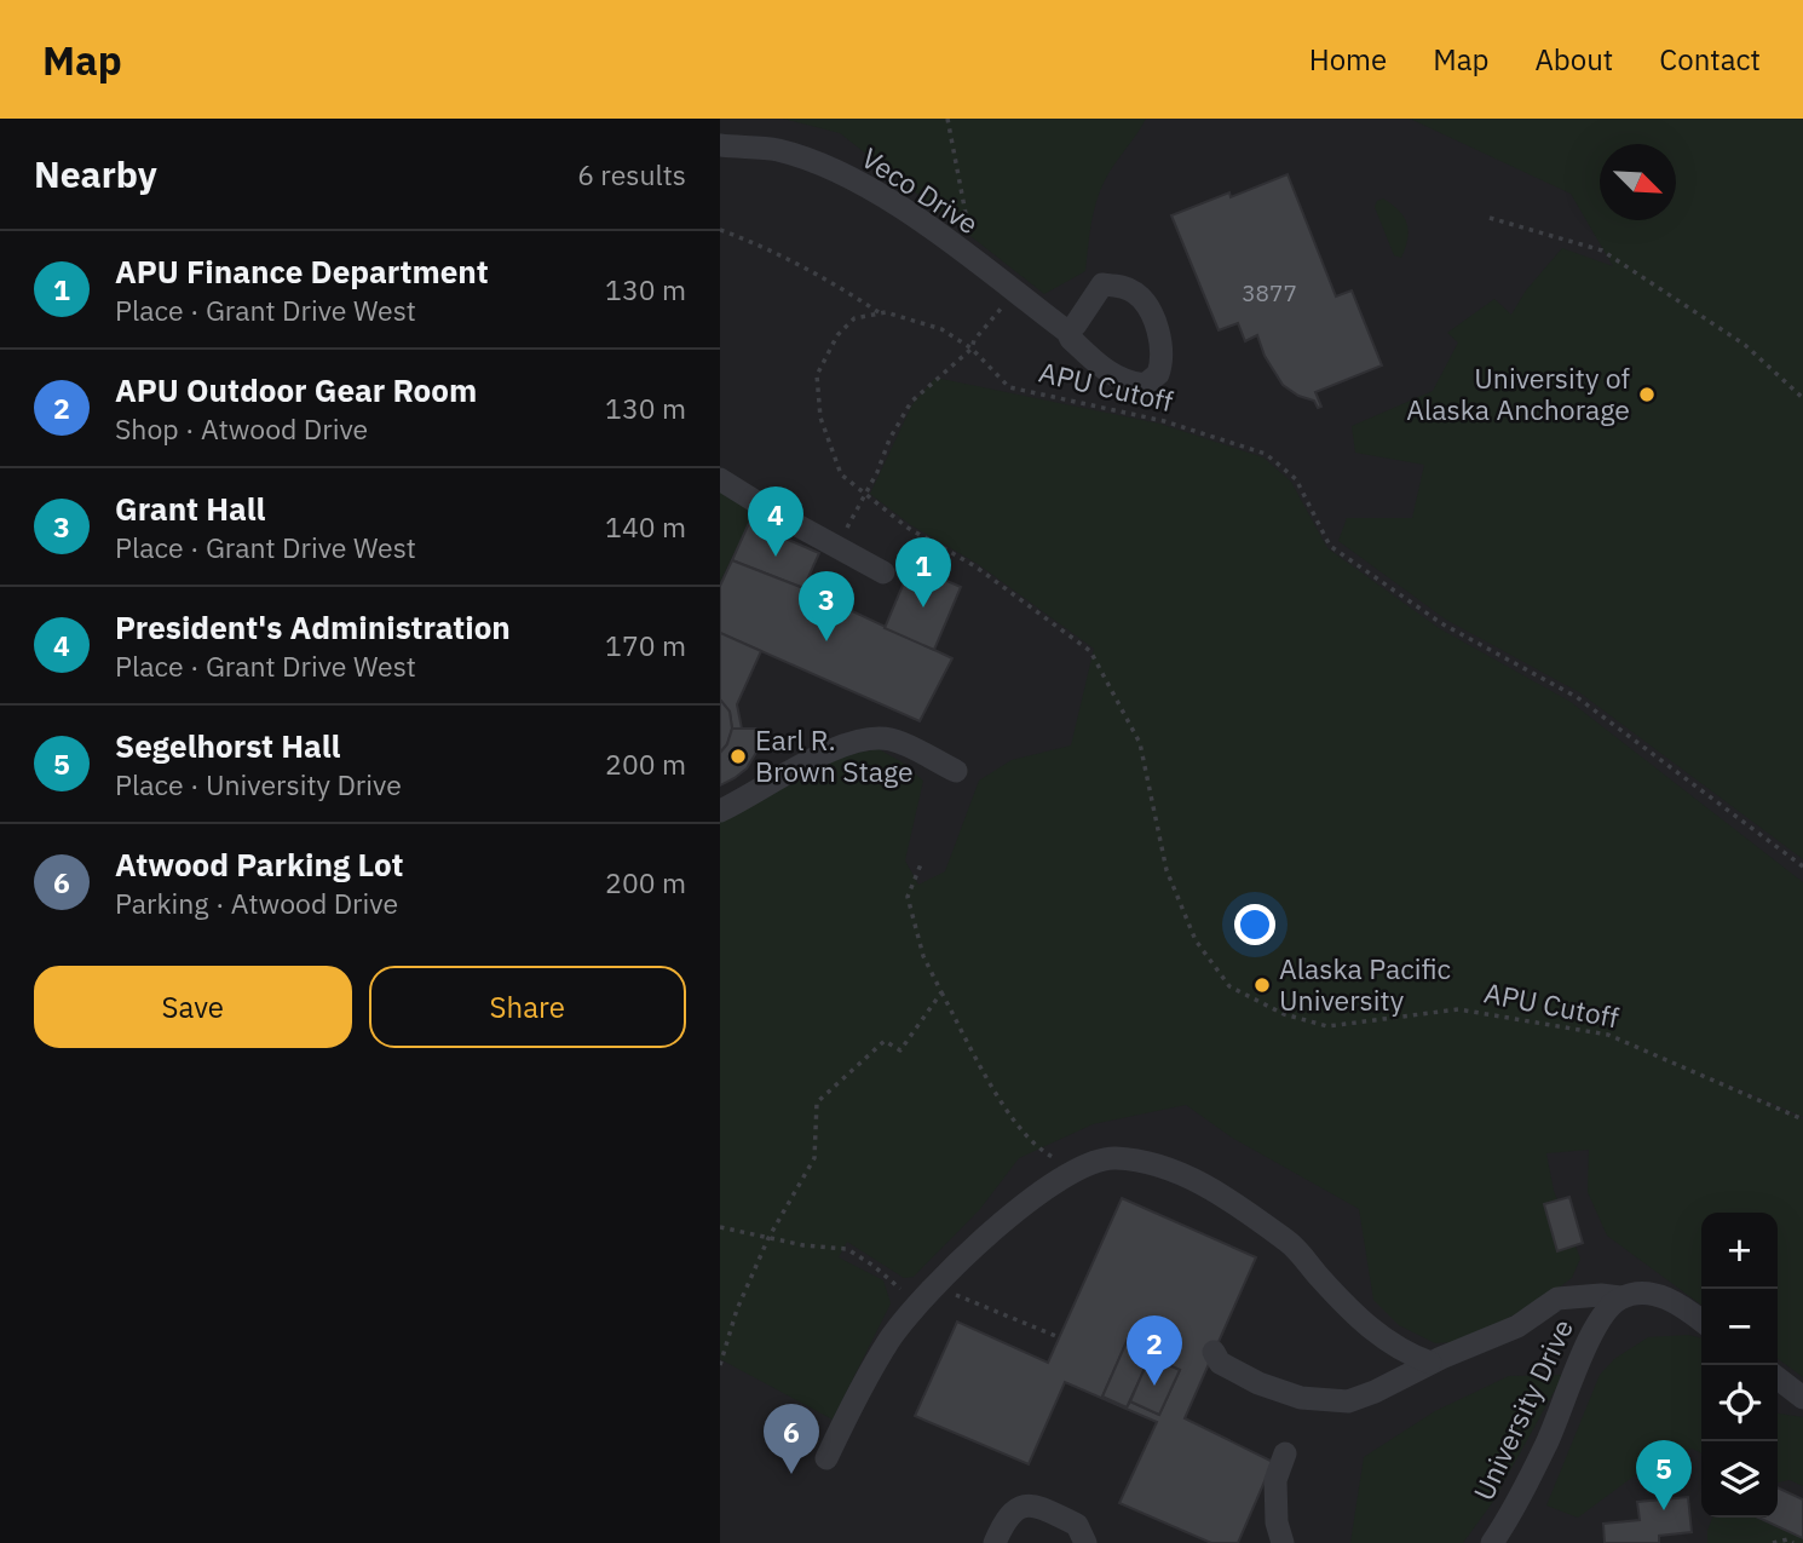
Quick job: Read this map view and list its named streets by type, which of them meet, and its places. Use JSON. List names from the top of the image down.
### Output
{
  "streets": {
    "street": ["Veco Drive", "University Drive"],
    "path": ["APU Cutoff"]
  },
  "places": ["University of Alaska Anchorage", "Earl R. Brown Stage", "Alaska Pacific University"],
  "house_numbers": ["3877"],
  "north": "bottom right",
  "page": {
    "header": "Map",
    "nav": [
      "Home",
      "Map",
      "About",
      "Contact"
    ],
    "heading": ["Nearby", "6 results"],
    "list": [
      {
        "mark": "1",
        "name": "APU Finance Department",
        "note": "Place · Grant Drive West",
        "value": "130 m"
      },
      {
        "mark": "2",
        "name": "APU Outdoor Gear Room",
        "note": "Shop · Atwood Drive",
        "value": "130 m"
      },
      {
        "mark": "3",
        "name": "Grant Hall",
        "note": "Place · Grant Drive West",
        "value": "140 m"
      },
      {
        "mark": "4",
        "name": "President's Administration",
        "note": "Place · Grant Drive West",
        "value": "170 m"
      },
      {
        "mark": "5",
        "name": "Segelhorst Hall",
        "note": "Place · University Drive",
        "value": "200 m"
      },
      {
        "mark": "6",
        "name": "Atwood Parking Lot",
        "note": "Parking · Atwood Drive",
        "value": "200 m"
      }
    ],
    "pins": [
      "4",
      "1",
      "3",
      "2",
      "6",
      "5"
    ],
    "buttons": ["Save", "Share"],
    "map_buttons": ["+", "−"]
  }
}
